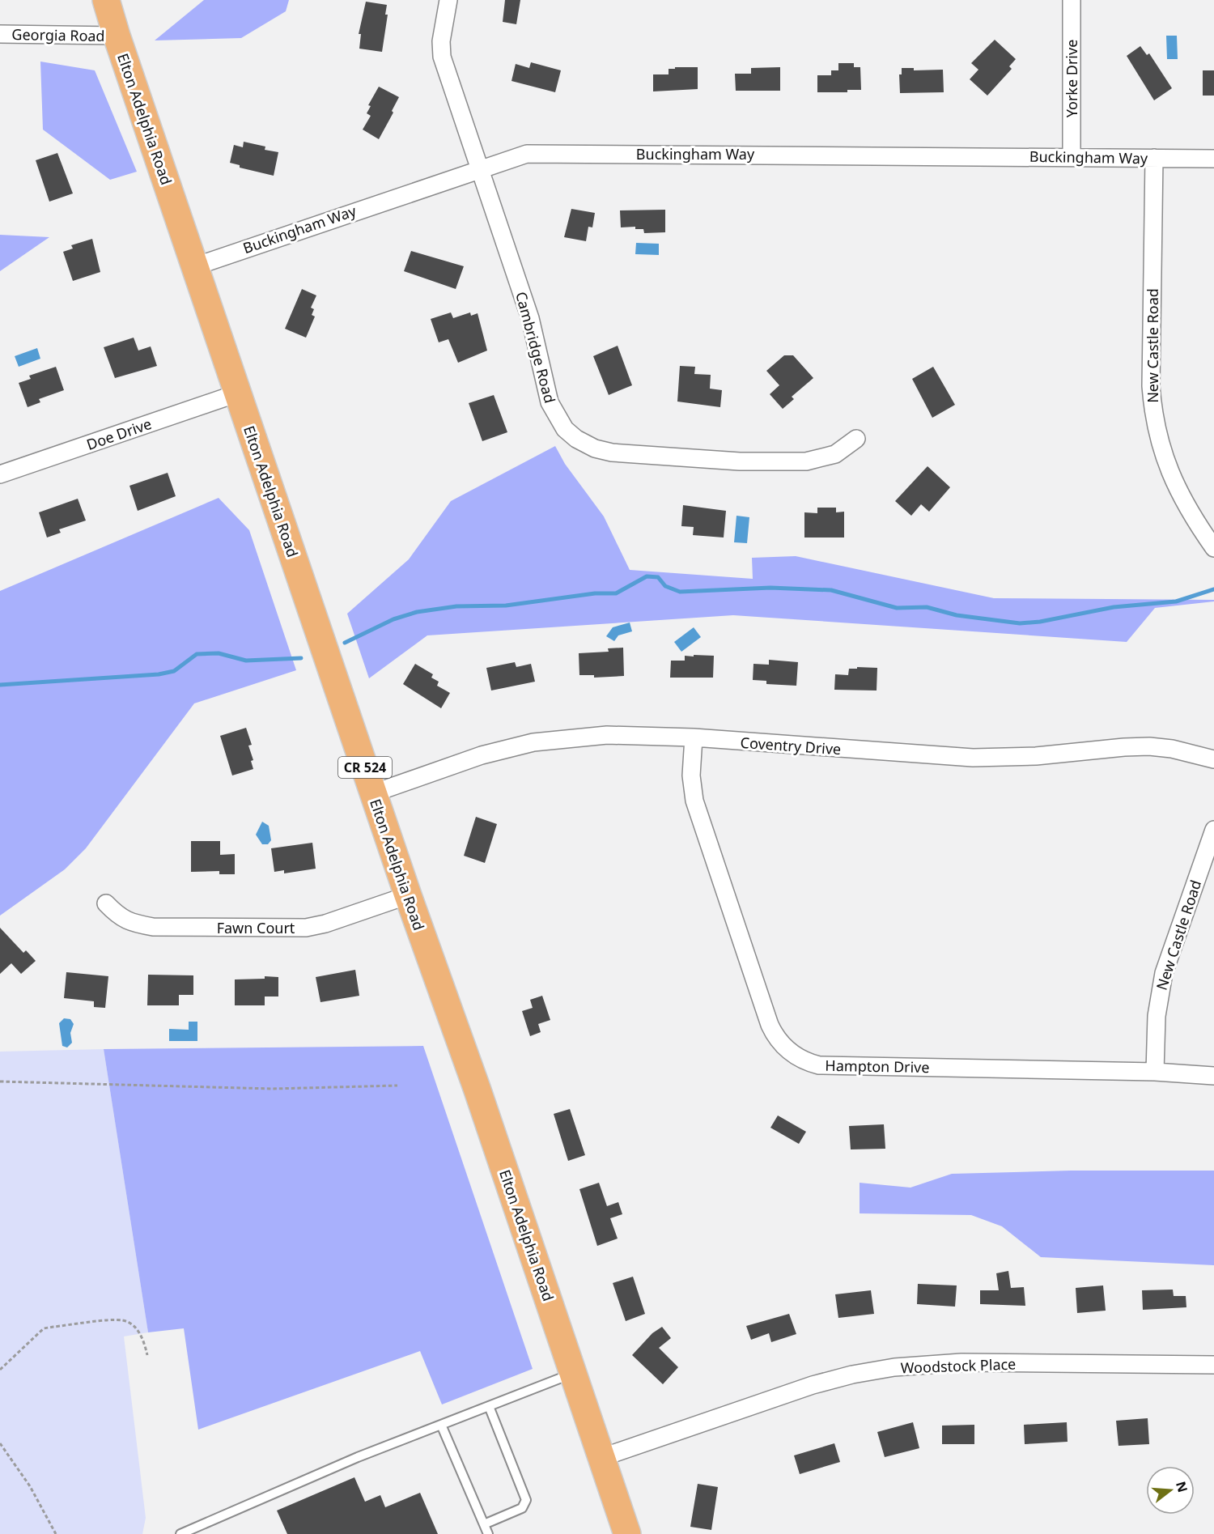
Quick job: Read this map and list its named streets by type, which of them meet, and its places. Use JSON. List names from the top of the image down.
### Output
{
  "streets": {
    "main road": ["Elton Adelphia Road", "CR 524"],
    "street": [
      "Georgia Road",
      "Yorke Drive",
      "Buckingham Way",
      "New Castle Road",
      "Cambridge Road",
      "Doe Drive",
      "Coventry Drive",
      "Fawn Court",
      "Hampton Drive",
      "Woodstock Place"
    ]
  },
  "crossings": [
    ["Georgia Road", "Elton Adelphia Road"],
    ["Yorke Drive", "Buckingham Way"],
    ["Elton Adelphia Road", "Buckingham Way"],
    ["Elton Adelphia Road", "Doe Drive"],
    ["Elton Adelphia Road", "Coventry Drive"],
    ["Elton Adelphia Road", "Fawn Court"],
    ["Elton Adelphia Road", "Woodstock Place"],
    ["Buckingham Way", "New Castle Road"],
    ["Buckingham Way", "Cambridge Road"],
    ["New Castle Road", "Hampton Drive"],
    ["Coventry Drive", "Hampton Drive"]
  ],
  "north": "right"
}
